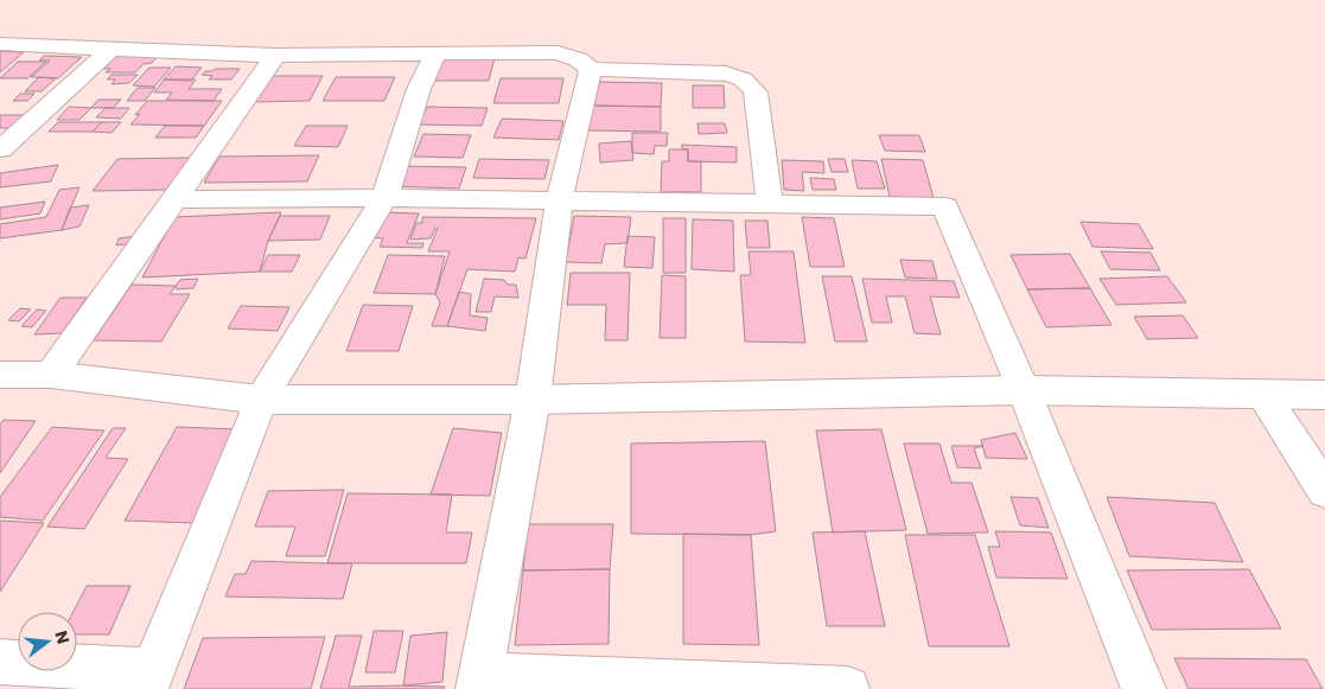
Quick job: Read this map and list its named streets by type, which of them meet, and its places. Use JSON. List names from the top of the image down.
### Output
{
  "north": "right"
}
